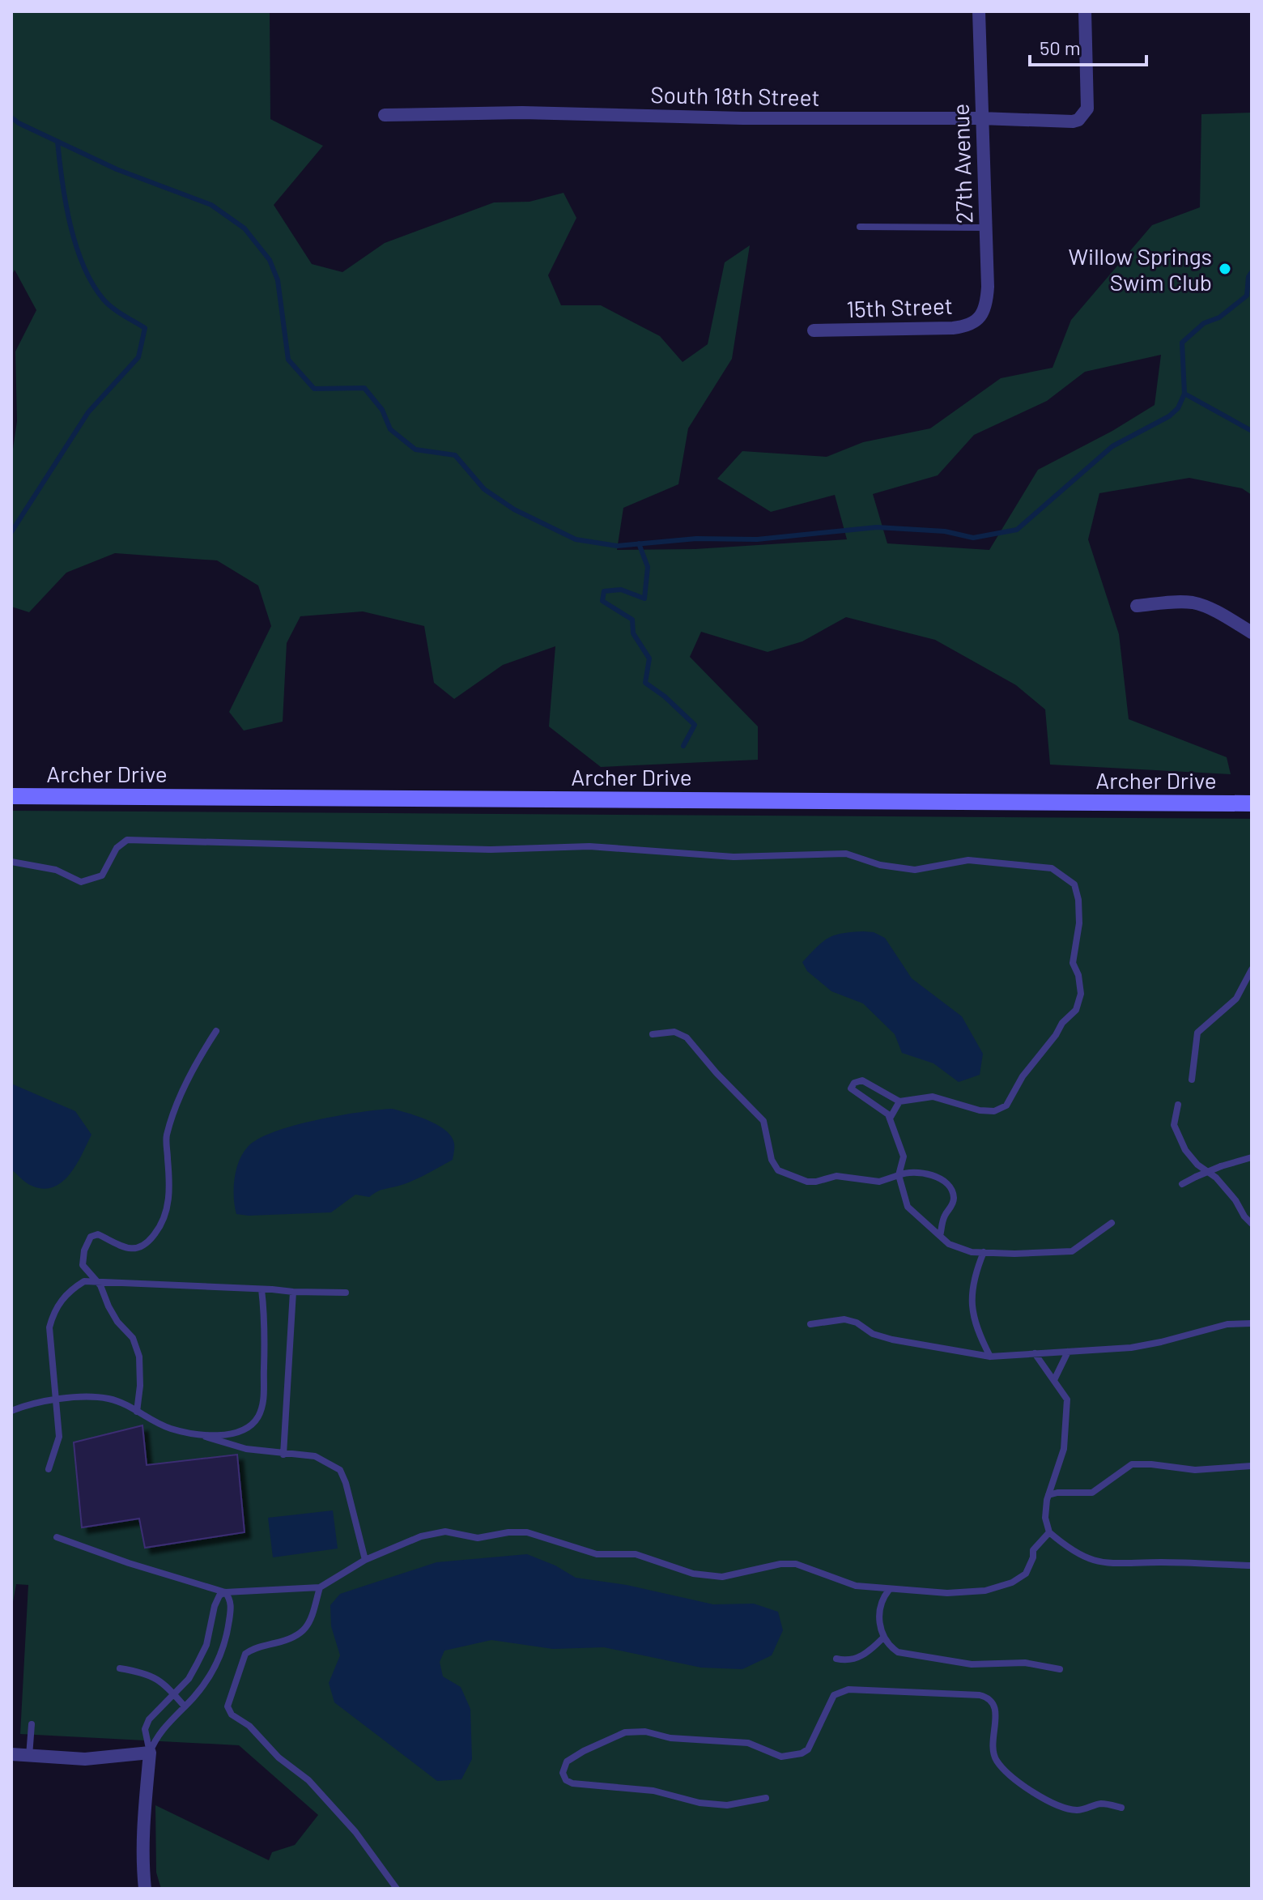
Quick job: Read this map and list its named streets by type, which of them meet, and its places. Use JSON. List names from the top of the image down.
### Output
{
  "streets": {
    "street": [
      "South 18th Street",
      "27th Avenue",
      "15th Street",
      "Archer Drive"
    ]
  },
  "crossings": [
    ["South 18th Street", "27th Avenue"],
    ["27th Avenue", "15th Street"]
  ],
  "places": ["Willow Springs Swim Club"],
  "scale_bar": "50 m"
}
